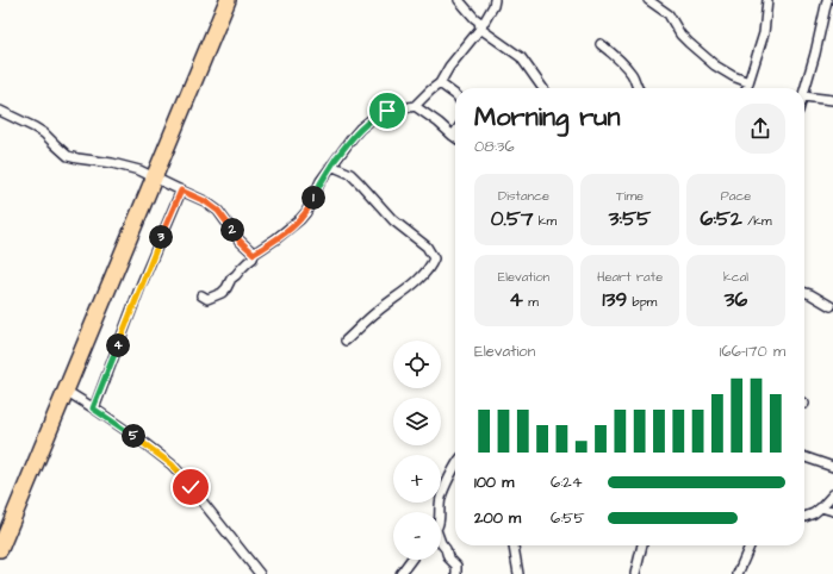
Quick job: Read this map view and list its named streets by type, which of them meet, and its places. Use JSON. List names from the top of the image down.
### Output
{
  "page": {
    "heading": ["Morning run", "08:36"],
    "stats": [
      ["Distance", "0.57 km"],
      ["Time", "3:55"],
      ["Pace", "6:52 /km"],
      ["Elevation", "4 m"],
      ["Heart rate", "139 bpm"],
      ["kcal", "36"]
    ],
    "pins": [
      "1",
      "2",
      "3",
      "4",
      "5"
    ],
    "chart": ["Elevation", "166–170 m"],
    "map_buttons": ["+", "−"],
    "list": [
      {
        "name": "100 m",
        "note": "6:24"
      },
      {
        "name": "200 m",
        "note": "6:55"
      }
    ]
  }
}
